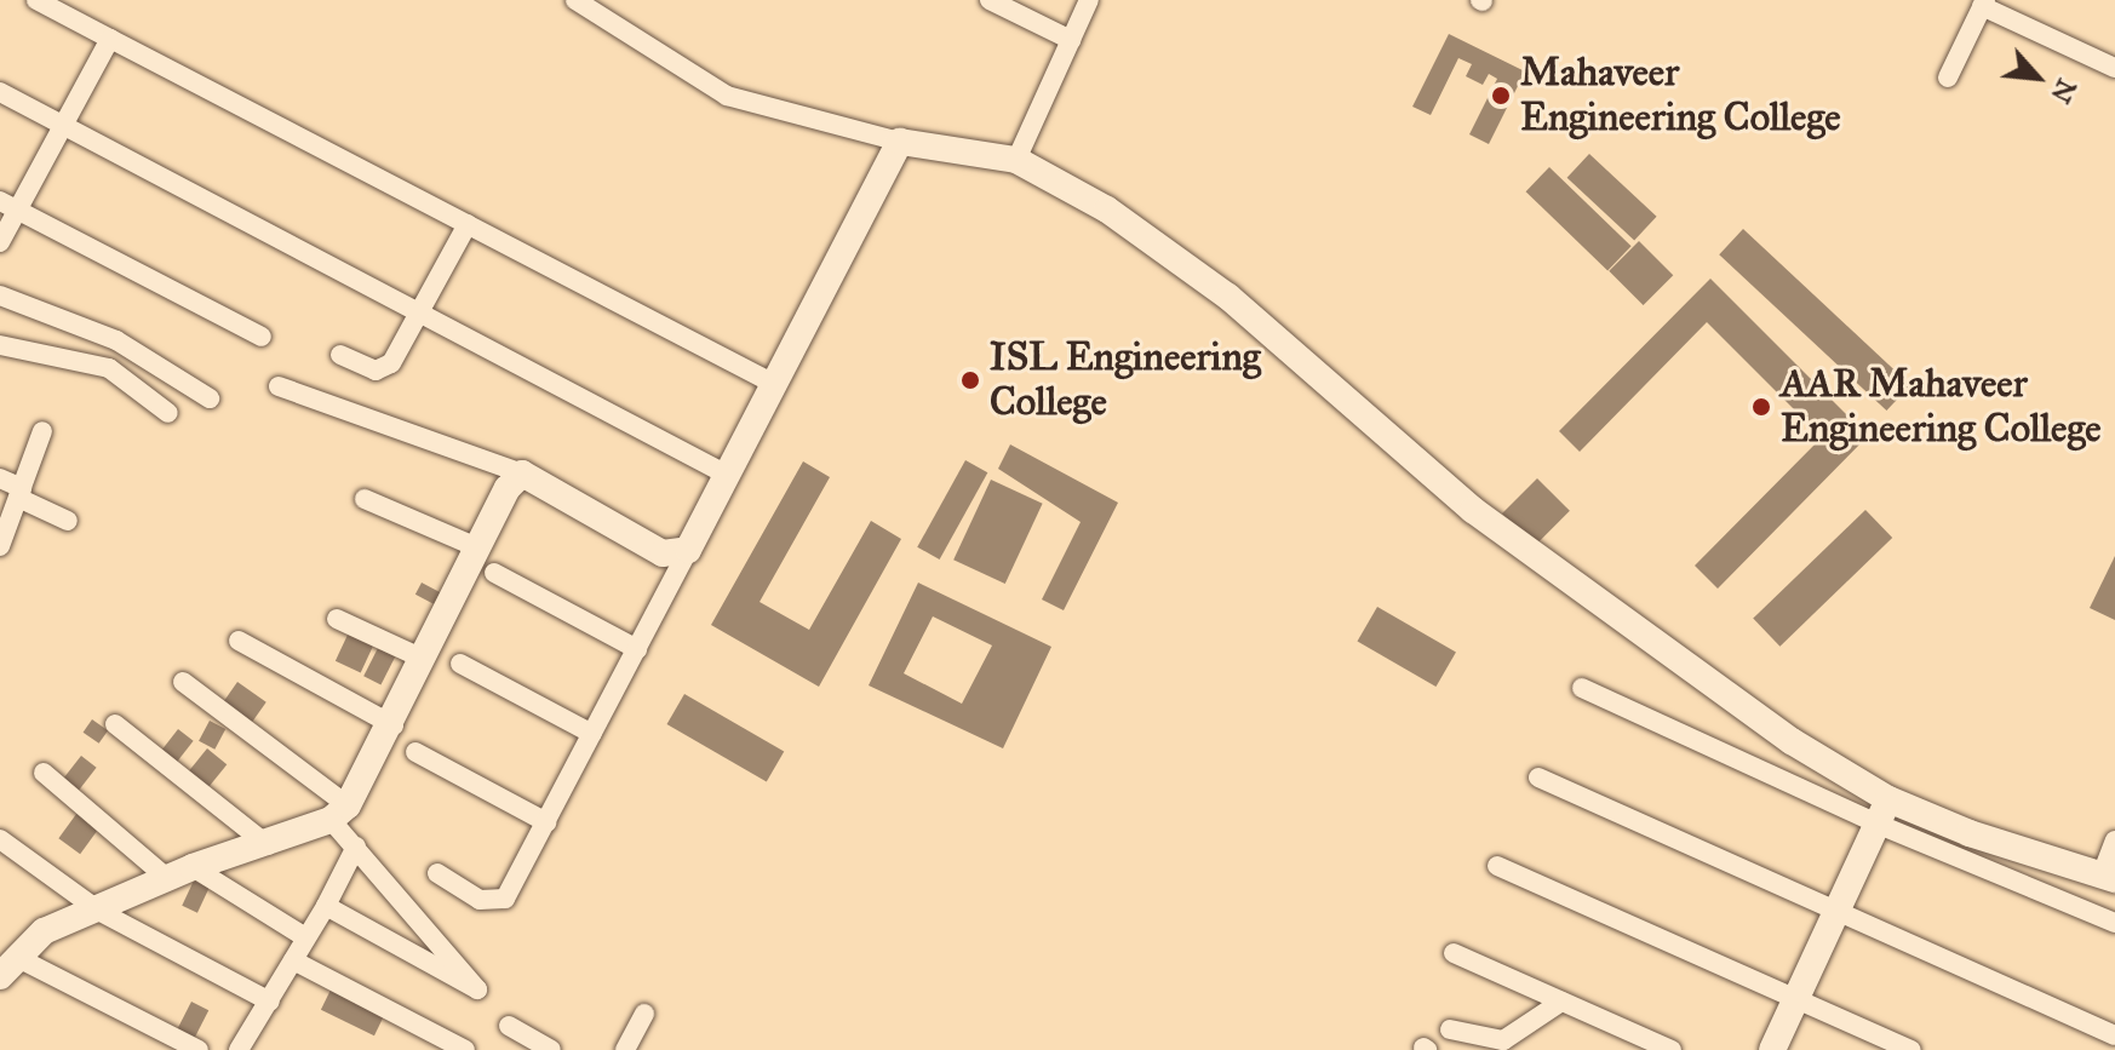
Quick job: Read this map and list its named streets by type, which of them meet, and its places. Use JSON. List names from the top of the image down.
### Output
{
  "places": ["Mahaveer Engineering College", "ISL Engineering College", "AAR Mahaveer Engineering College"],
  "north": "bottom right"
}
